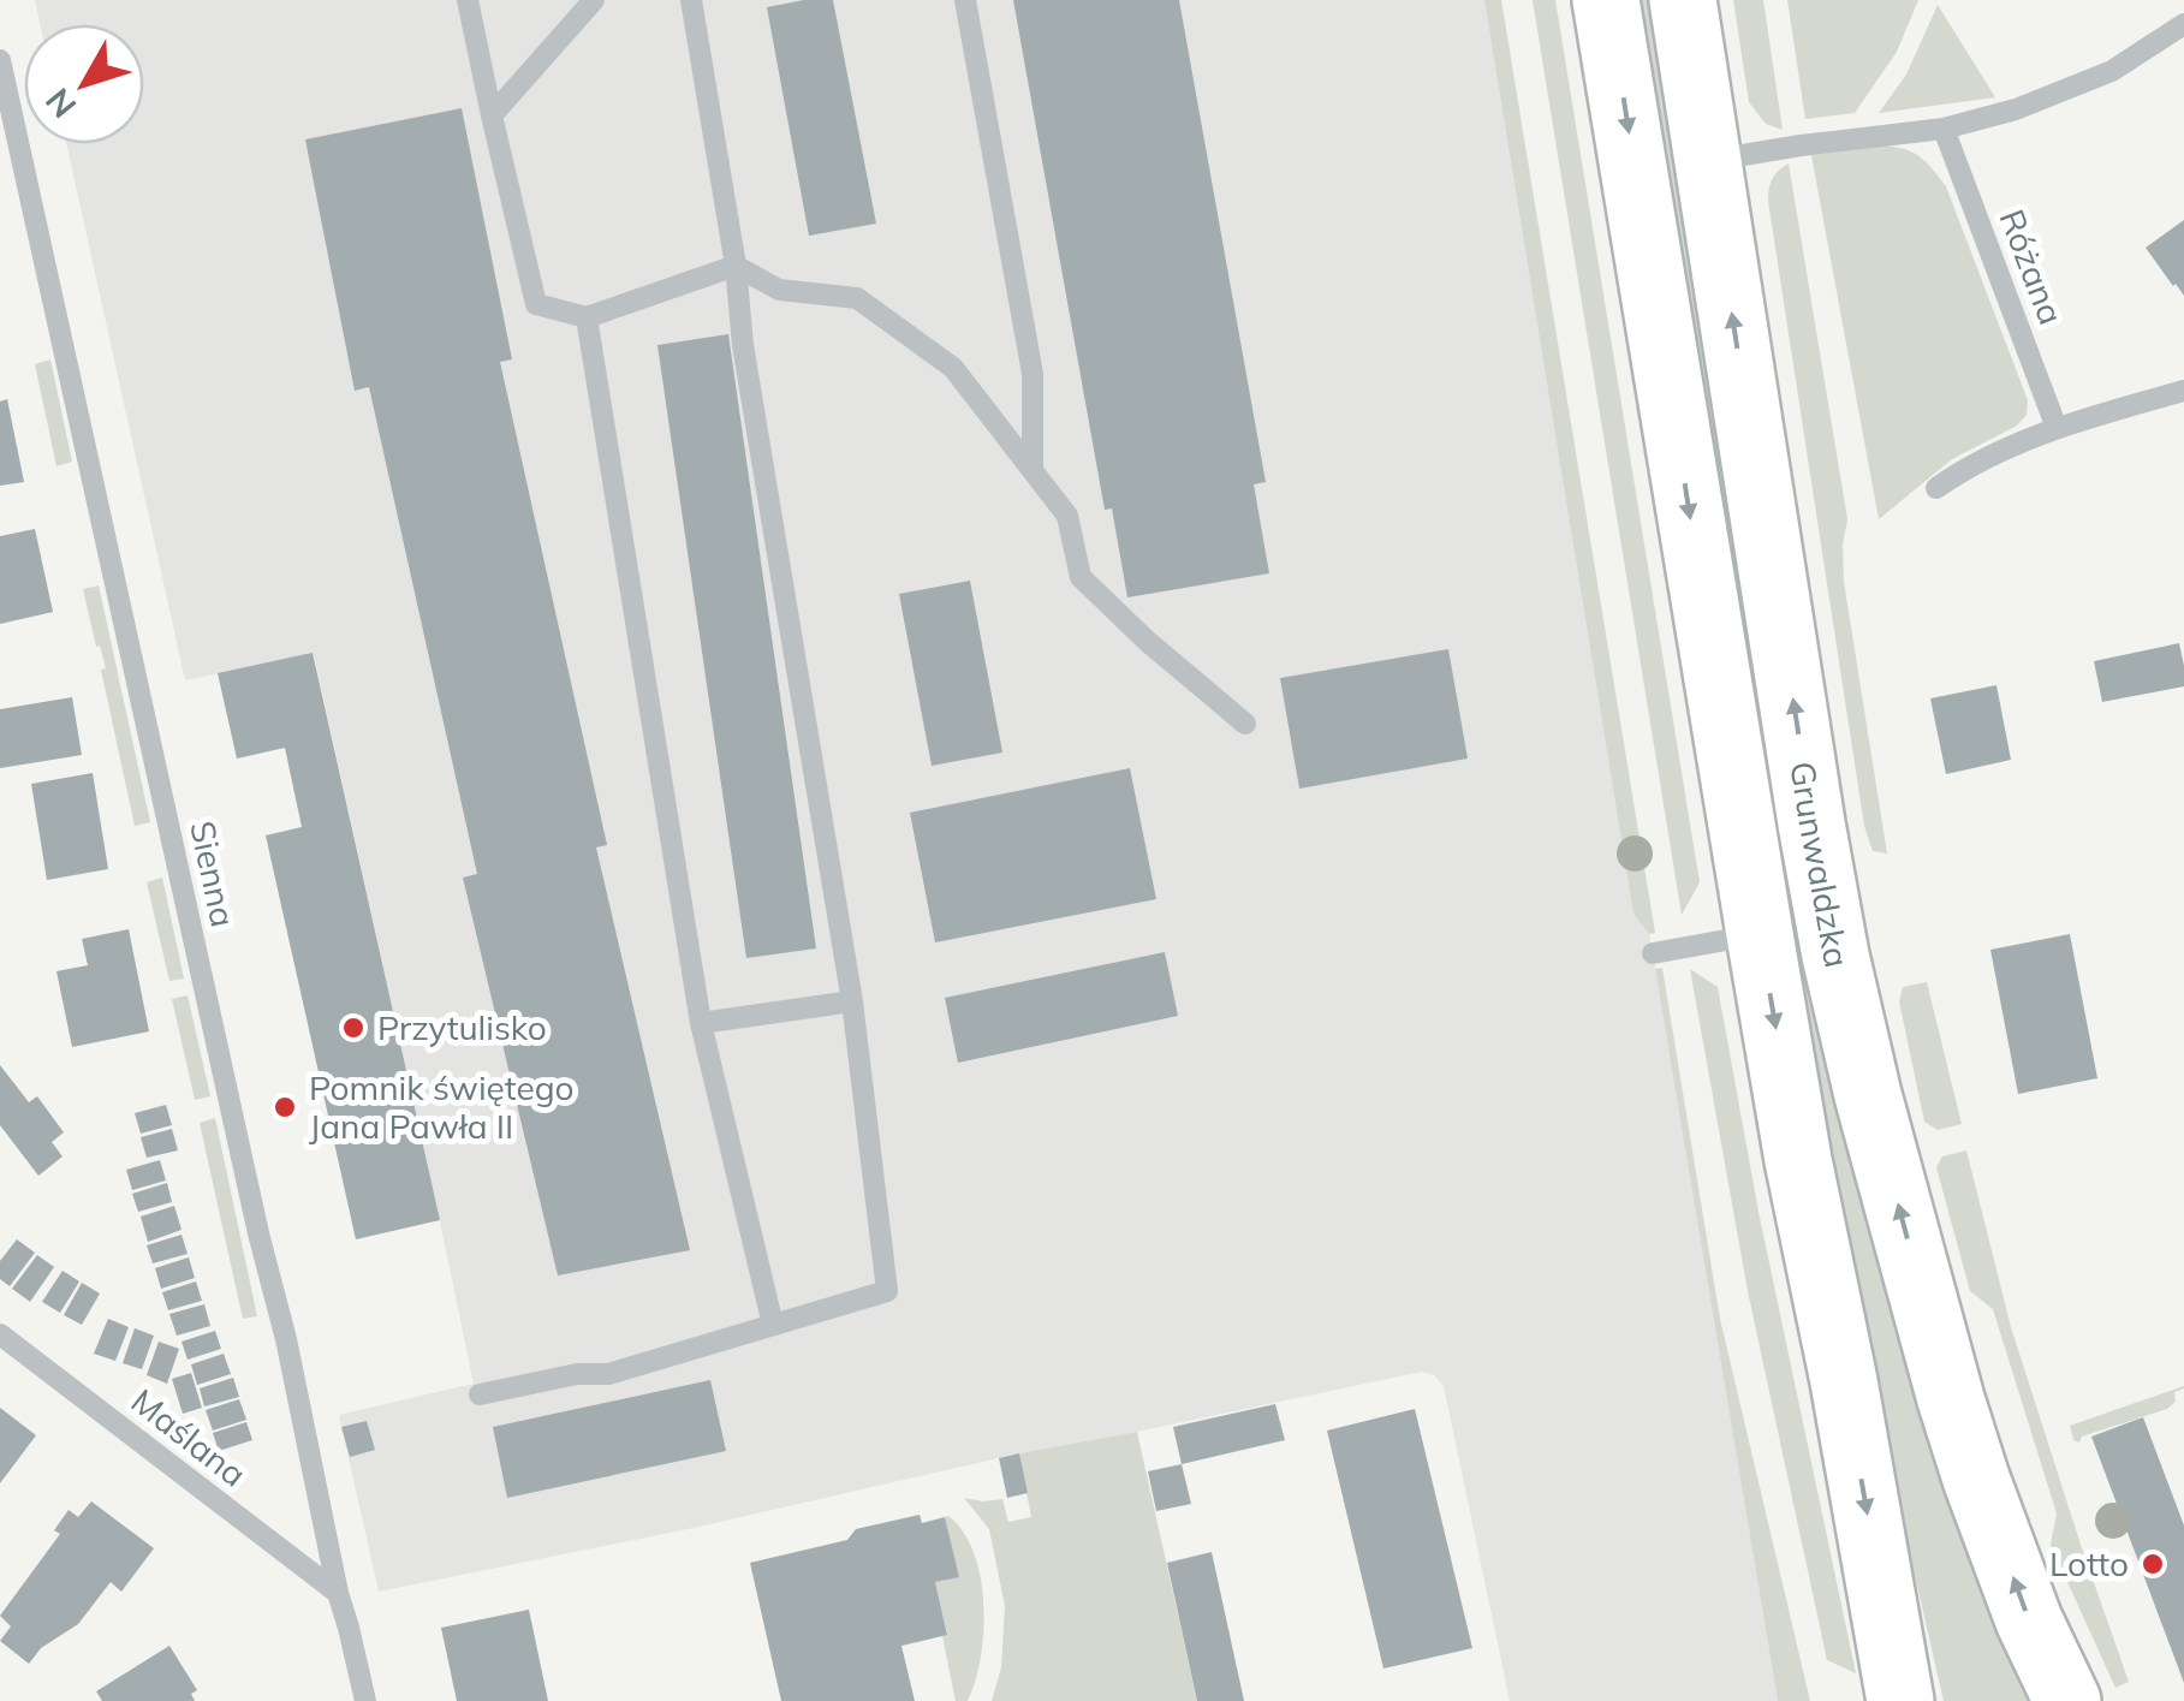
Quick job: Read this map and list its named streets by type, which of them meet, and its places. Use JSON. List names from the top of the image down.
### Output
{
  "streets": {
    "main road": ["Grunwaldzka"],
    "street": ["Różana", "Sienna", "Maślana"]
  },
  "crossings": [
    ["Sienna", "Maślana"]
  ],
  "places": ["Przytulisko", "Pomnik świętego Jana Pawła II", "Lotto"],
  "north": "bottom left"
}
